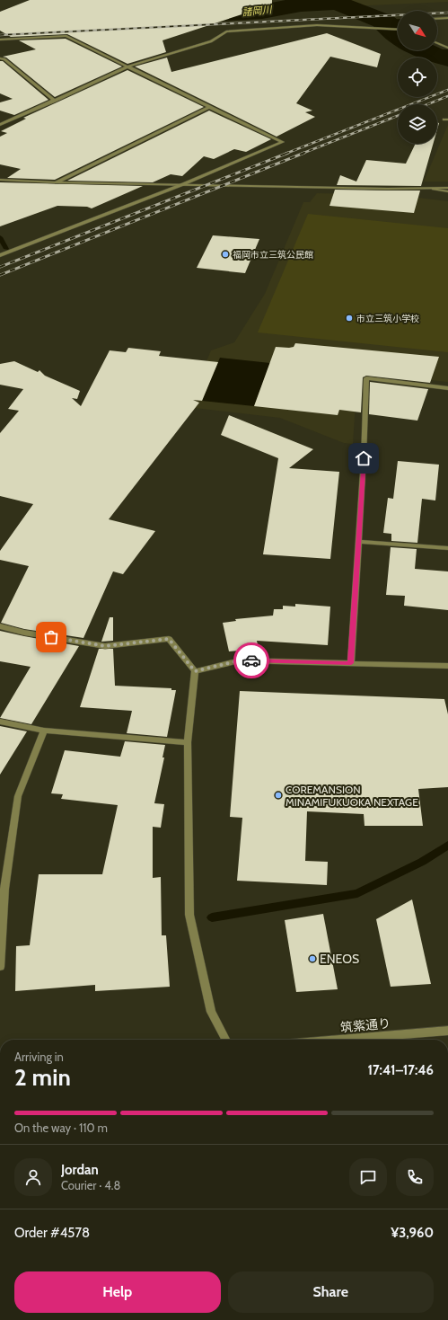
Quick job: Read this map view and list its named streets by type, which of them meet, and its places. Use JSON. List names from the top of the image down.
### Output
{
  "streets": {
    "street": ["筑紫通り"]
  },
  "water": ["諸岡川"],
  "places": [
    "福岡市立三筑公民館",
    "市立三筑小学校",
    "COREMANSION MINAMIFUKUOKA NEXTAGE",
    "ENEOS"
  ],
  "north": "bottom right",
  "page": {
    "heading": ["2 min", "Arriving in", "17:41–17:46"],
    "panel": [
      "Jordan",
      "Courier · 4.8",
      "Order #4578",
      "¥3,960"
    ],
    "bar": "On the way · 110 m",
    "buttons": ["Help", "Share"]
  }
}
